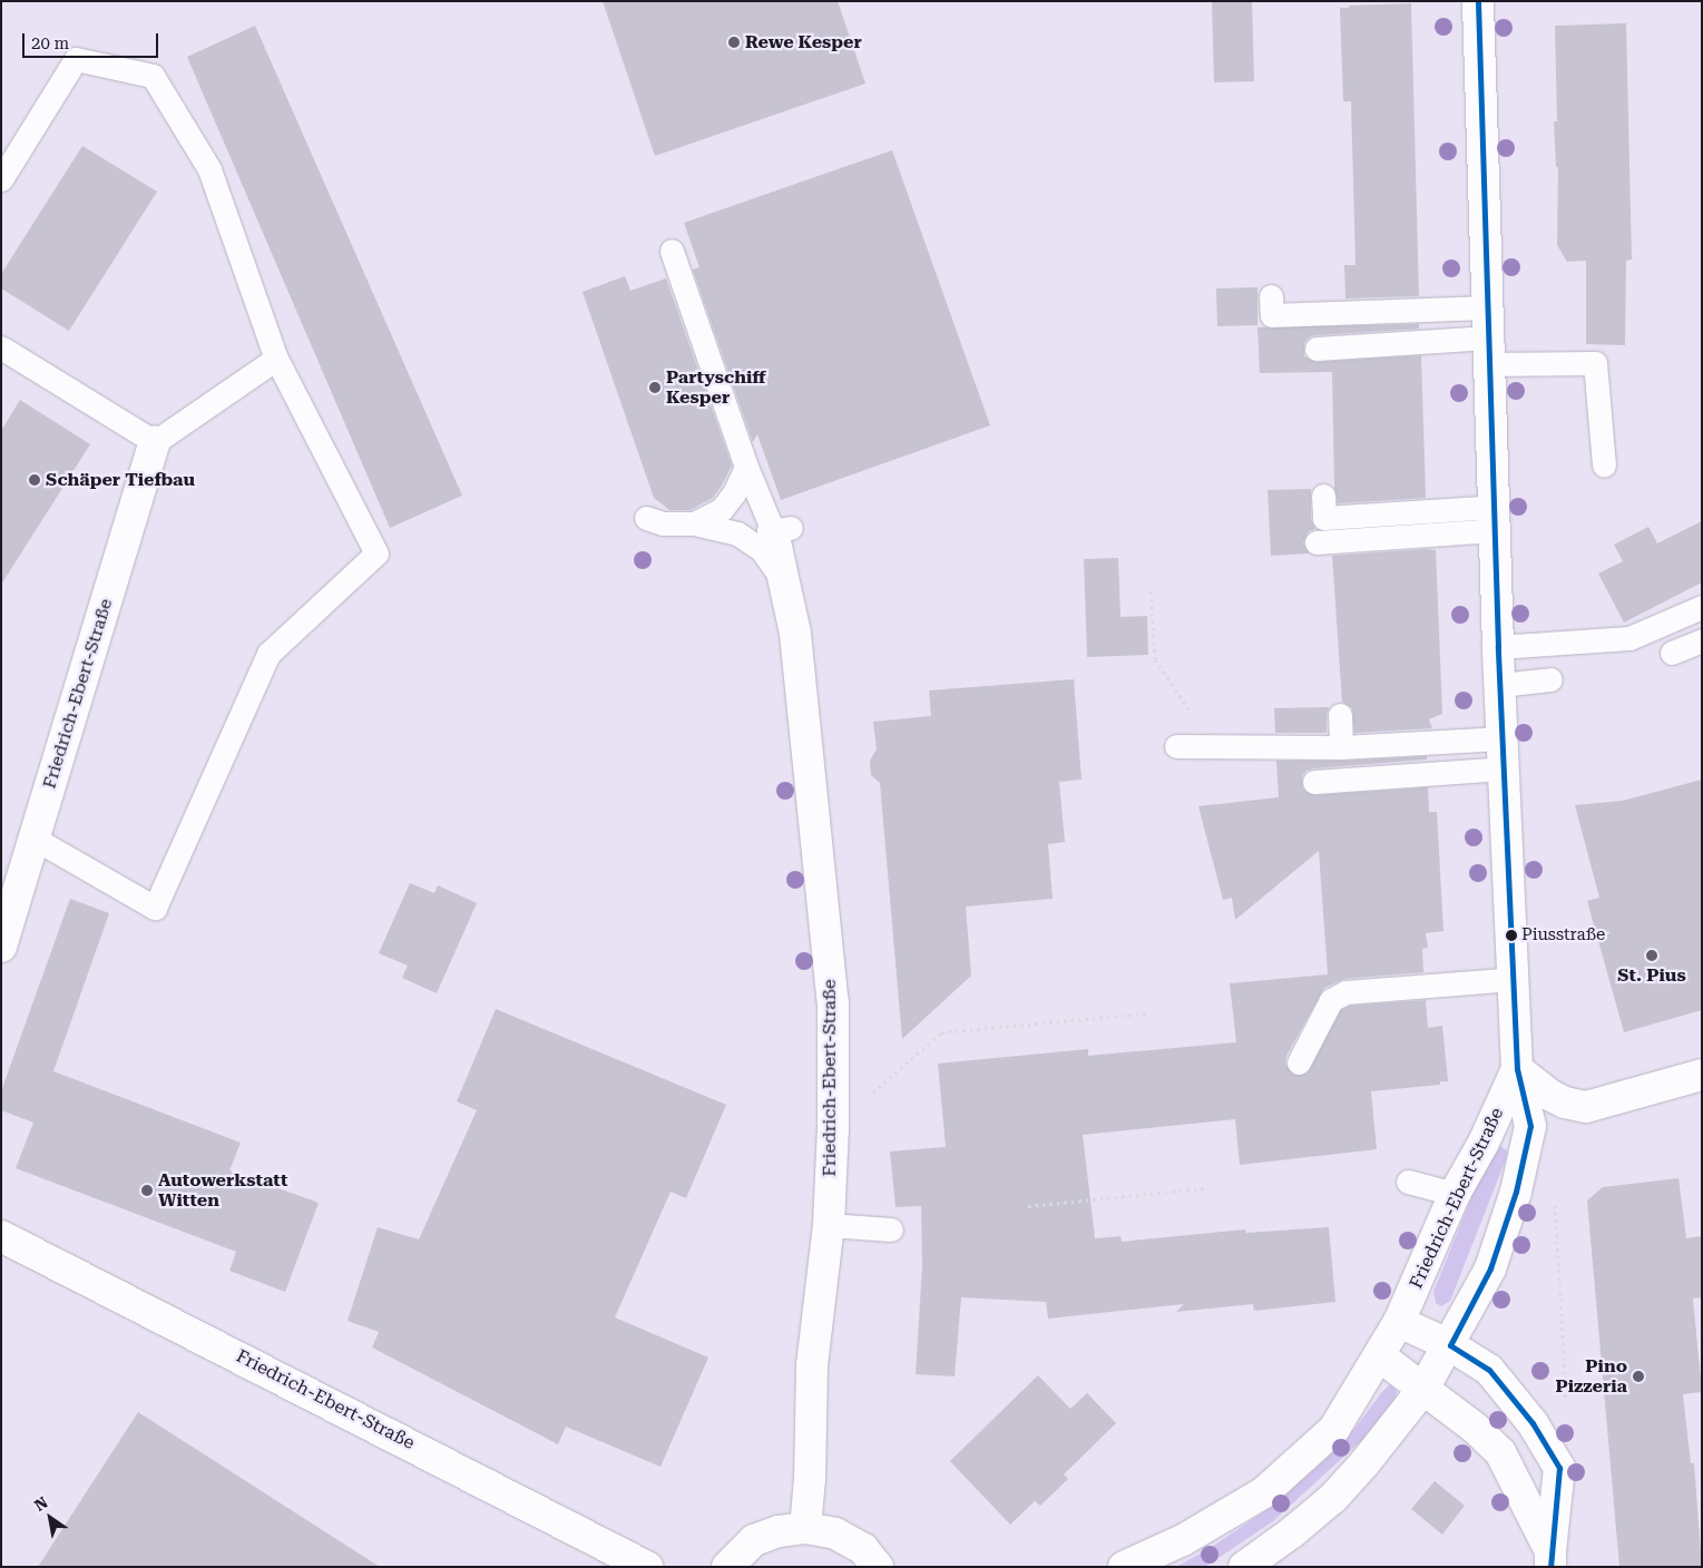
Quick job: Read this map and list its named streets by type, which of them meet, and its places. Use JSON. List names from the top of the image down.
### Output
{
  "streets": {
    "street": ["Friedrich-Ebert-Straße"]
  },
  "places": [
    "Rewe Kesper",
    "Partyschiff Kesper",
    "Schäper Tiefbau",
    "Piusstraße",
    "St. Pius",
    "Autowerkstatt Witten",
    "Pino Pizzeria"
  ],
  "scale_bar": "20 m",
  "north": "top left"
}
